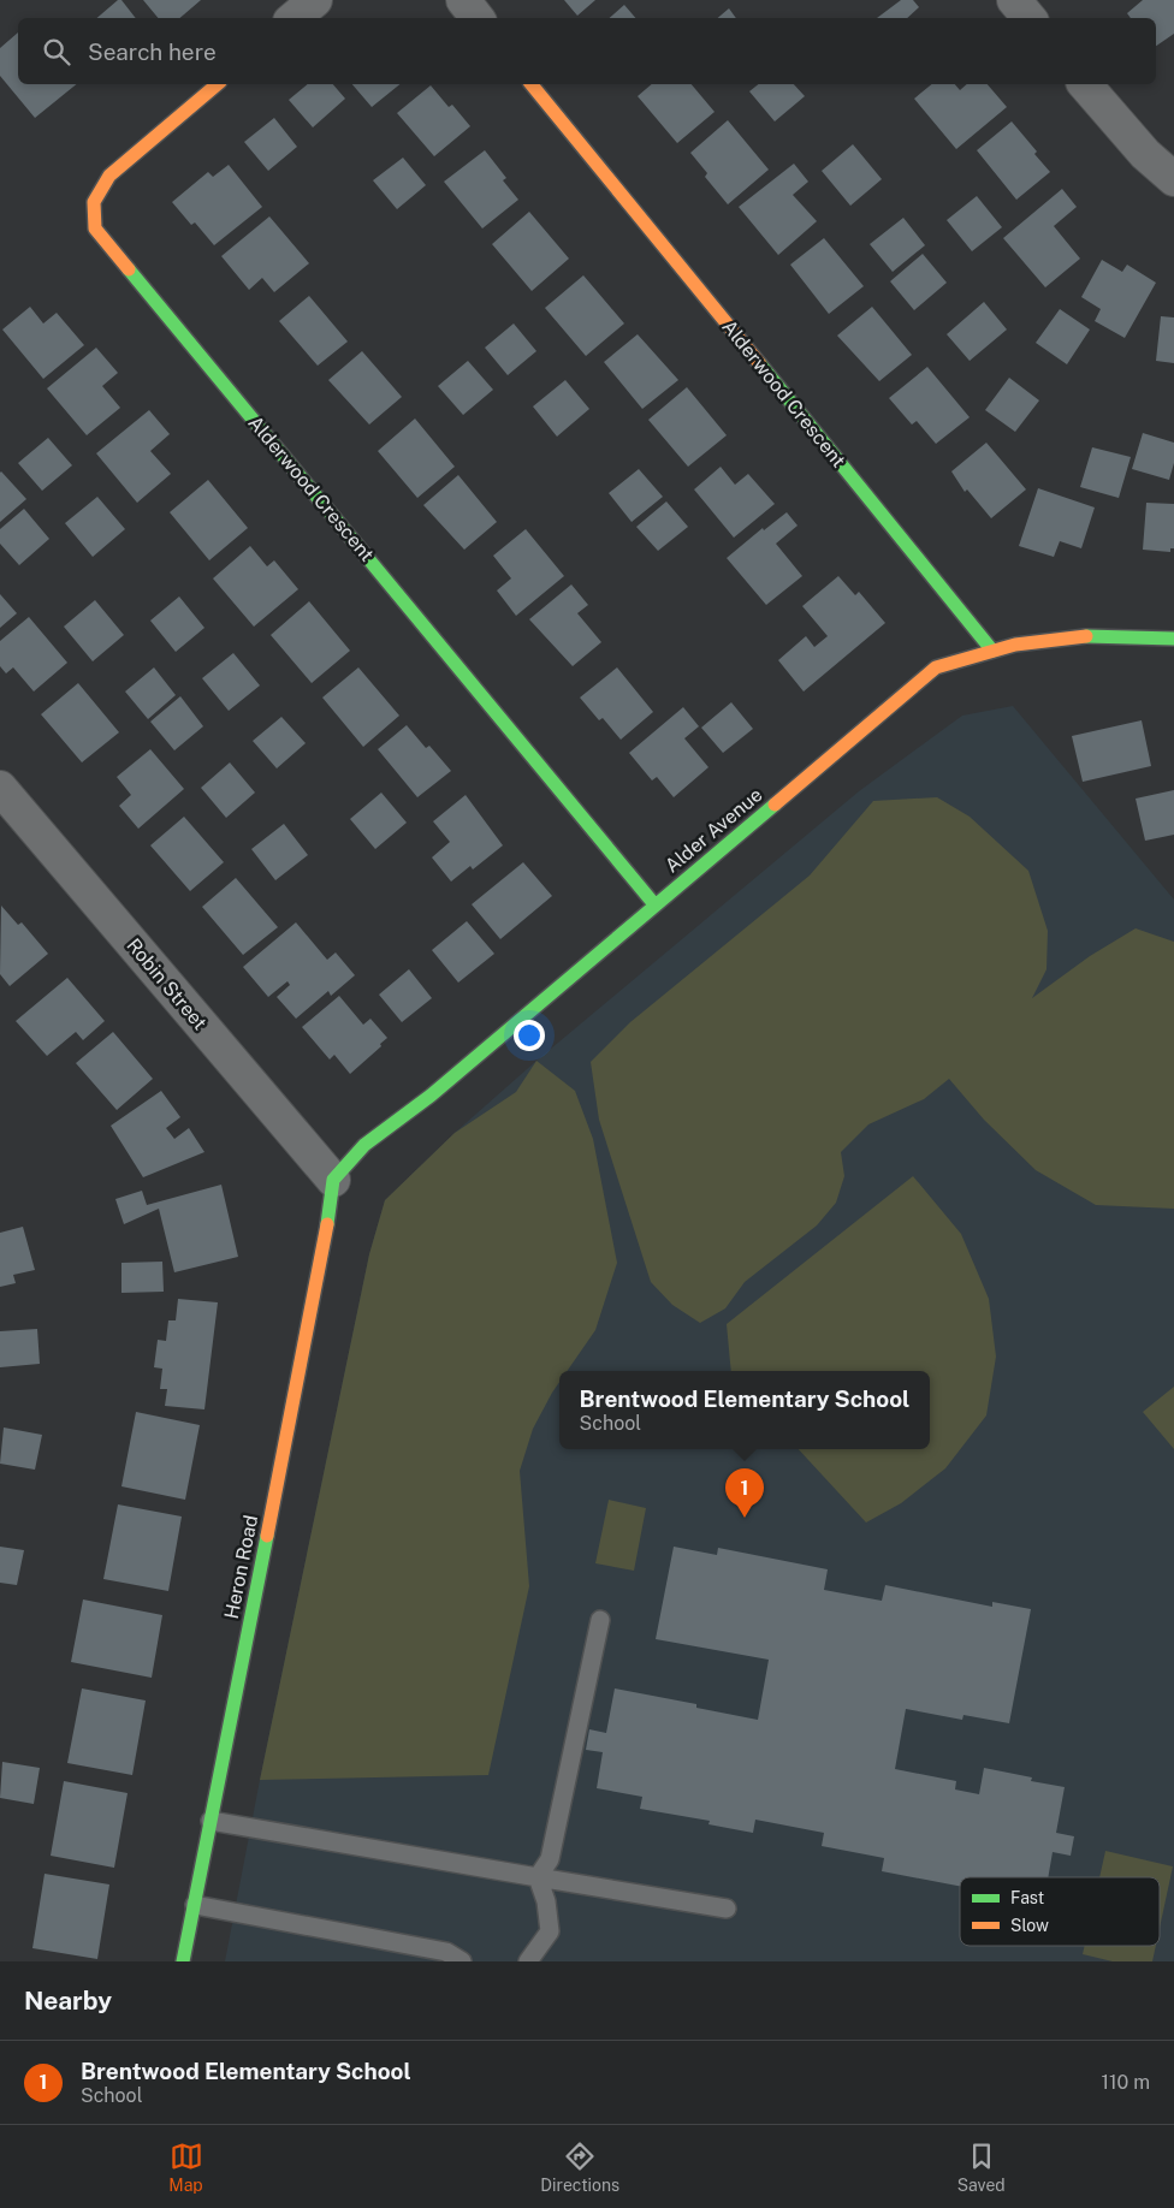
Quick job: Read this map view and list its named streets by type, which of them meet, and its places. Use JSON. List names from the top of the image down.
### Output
{
  "streets": {
    "street": [
      "Alderwood Crescent",
      "Alder Avenue",
      "Robin Street",
      "Heron Road"
    ]
  },
  "crossings": [
    ["Alderwood Crescent", "Alder Avenue"],
    ["Alder Avenue", "Robin Street"],
    ["Alder Avenue", "Heron Road"],
    ["Robin Street", "Heron Road"]
  ],
  "legend": ["Fast", "Slow"],
  "page": {
    "search": "Search here",
    "popup": ["Brentwood Elementary School", "School"],
    "pins": "1",
    "heading": "Nearby",
    "list": [
      {
        "mark": "1",
        "name": "Brentwood Elementary School",
        "note": "School",
        "value": "110 m"
      }
    ],
    "nav": ["Map", "Directions", "Saved"]
  }
}
